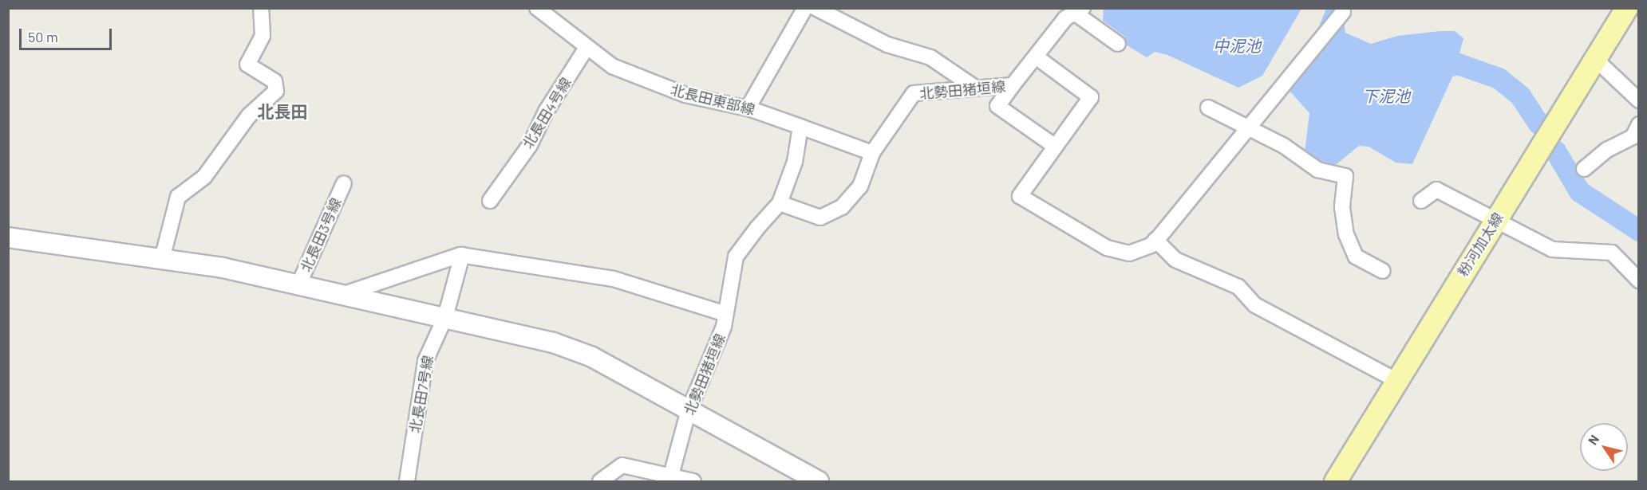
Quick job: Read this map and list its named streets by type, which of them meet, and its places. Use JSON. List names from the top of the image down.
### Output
{
  "streets": {
    "main road": ["粉河加太線"],
    "street": [
      "北勢田猪垣線",
      "北長田東部線",
      "北長田4号線",
      "北長田3号線",
      "北長田7号線"
    ]
  },
  "crossings": [
    ["北勢田猪垣線", "北長田東部線"],
    ["北長田東部線", "北長田4号線"]
  ],
  "districts": ["北長田"],
  "water": ["中泥池", "下泥池"],
  "scale_bar": "50 m",
  "north": "top left"
}
